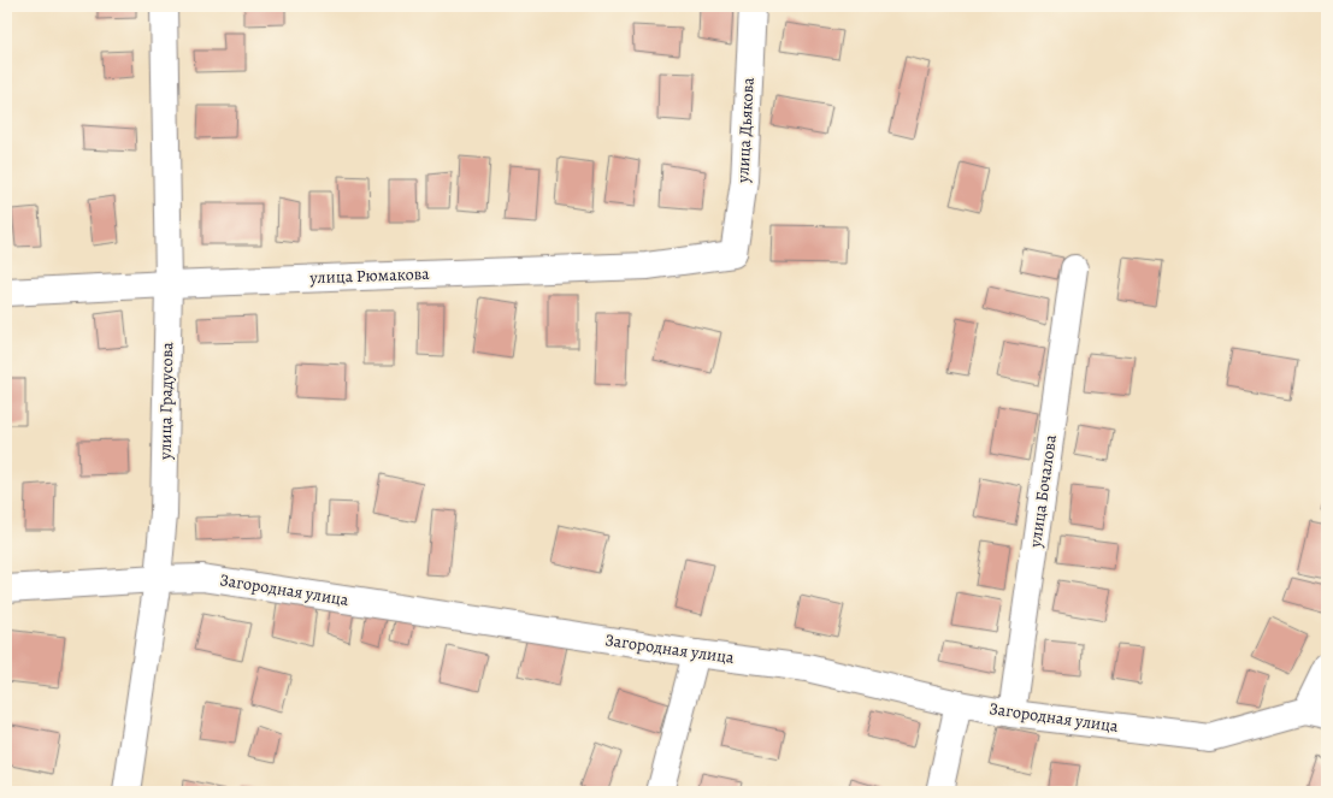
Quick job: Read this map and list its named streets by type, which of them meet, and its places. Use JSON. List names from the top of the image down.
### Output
{
  "streets": {
    "street": [
      "улица Дьякова",
      "улица Рюмакова",
      "улица Градусова",
      "улица Бочалова",
      "Загородная улица"
    ]
  },
  "crossings": [
    ["улица Дьякова", "улица Рюмакова"],
    ["улица Рюмакова", "улица Градусова"],
    ["улица Градусова", "Загородная улица"],
    ["улица Бочалова", "Загородная улица"]
  ]
}
